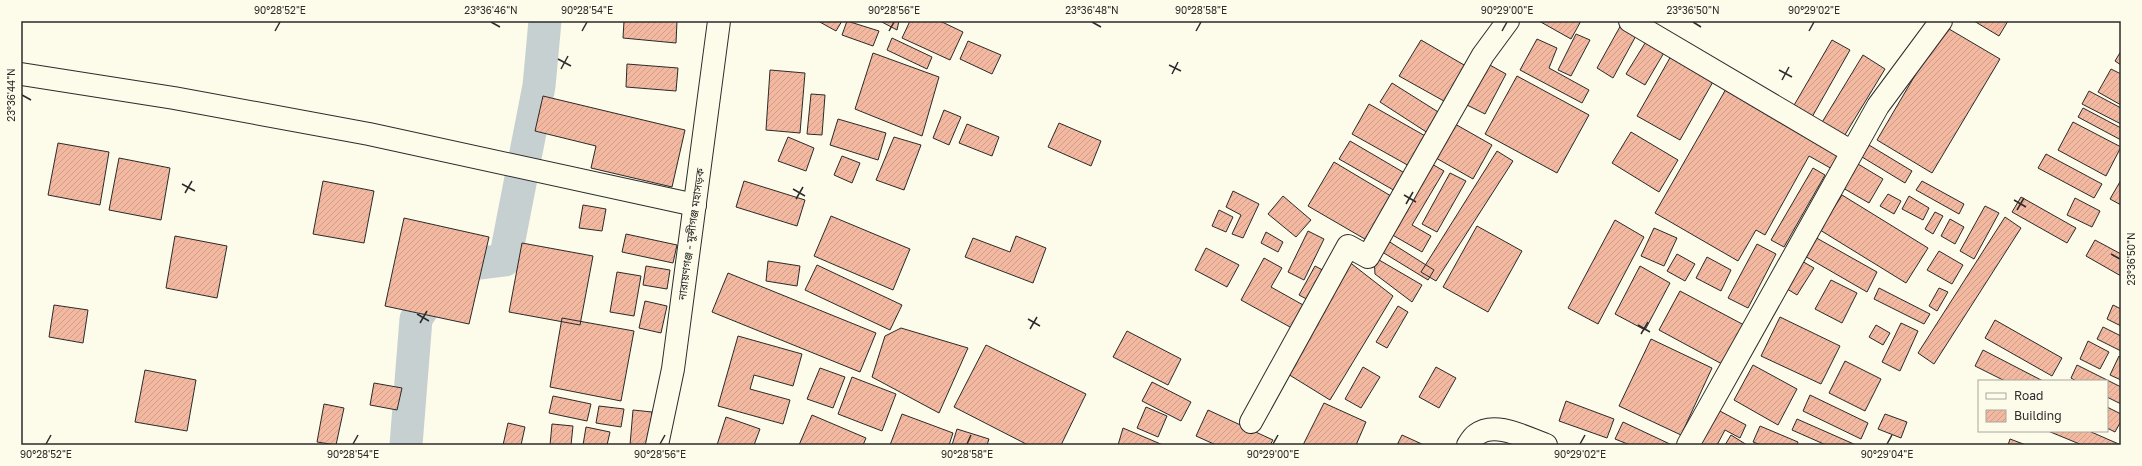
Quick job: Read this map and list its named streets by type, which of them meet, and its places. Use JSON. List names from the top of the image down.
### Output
{
  "streets": {
    "street": ["নারায়ণগঞ্জ - মুন্সীগঞ্জ মহাসড়ক"]
  },
  "legend": ["Road", "Building"],
  "coordinates": [
    "90°28'52\"E",
    "23°36'46\"N",
    "90°28'54\"E",
    "90°28'56\"E",
    "23°36'48\"N",
    "90°28'58\"E",
    "90°29'00\"E",
    "23°36'50\"N",
    "90°29'02\"E",
    "23°36'44\"N",
    "90°29'04\"E"
  ]
}
